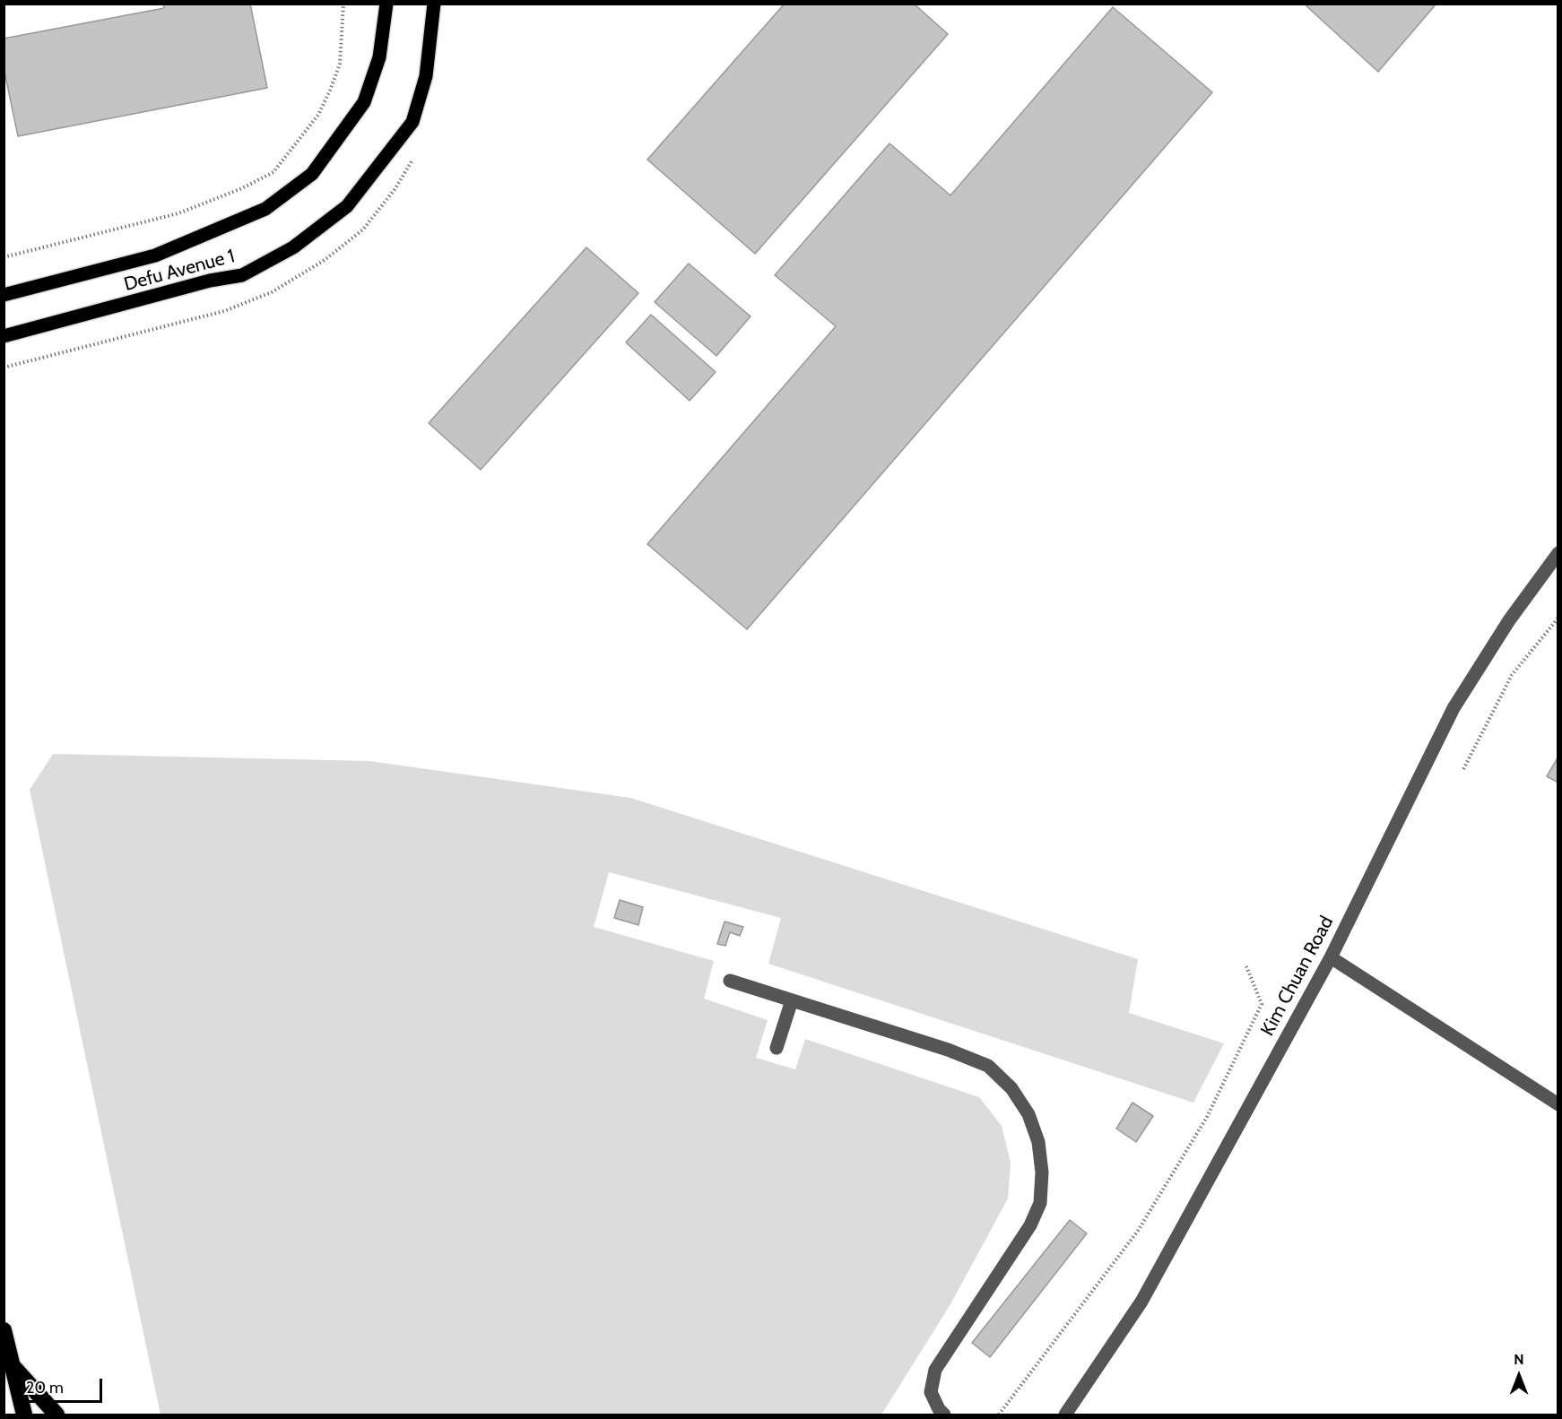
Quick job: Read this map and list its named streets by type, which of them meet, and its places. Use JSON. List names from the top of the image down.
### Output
{
  "streets": {
    "main road": ["Defu Avenue 1"],
    "street": ["Kim Chuan Road"]
  },
  "scale_bar": "20 m",
  "north": "top"
}
